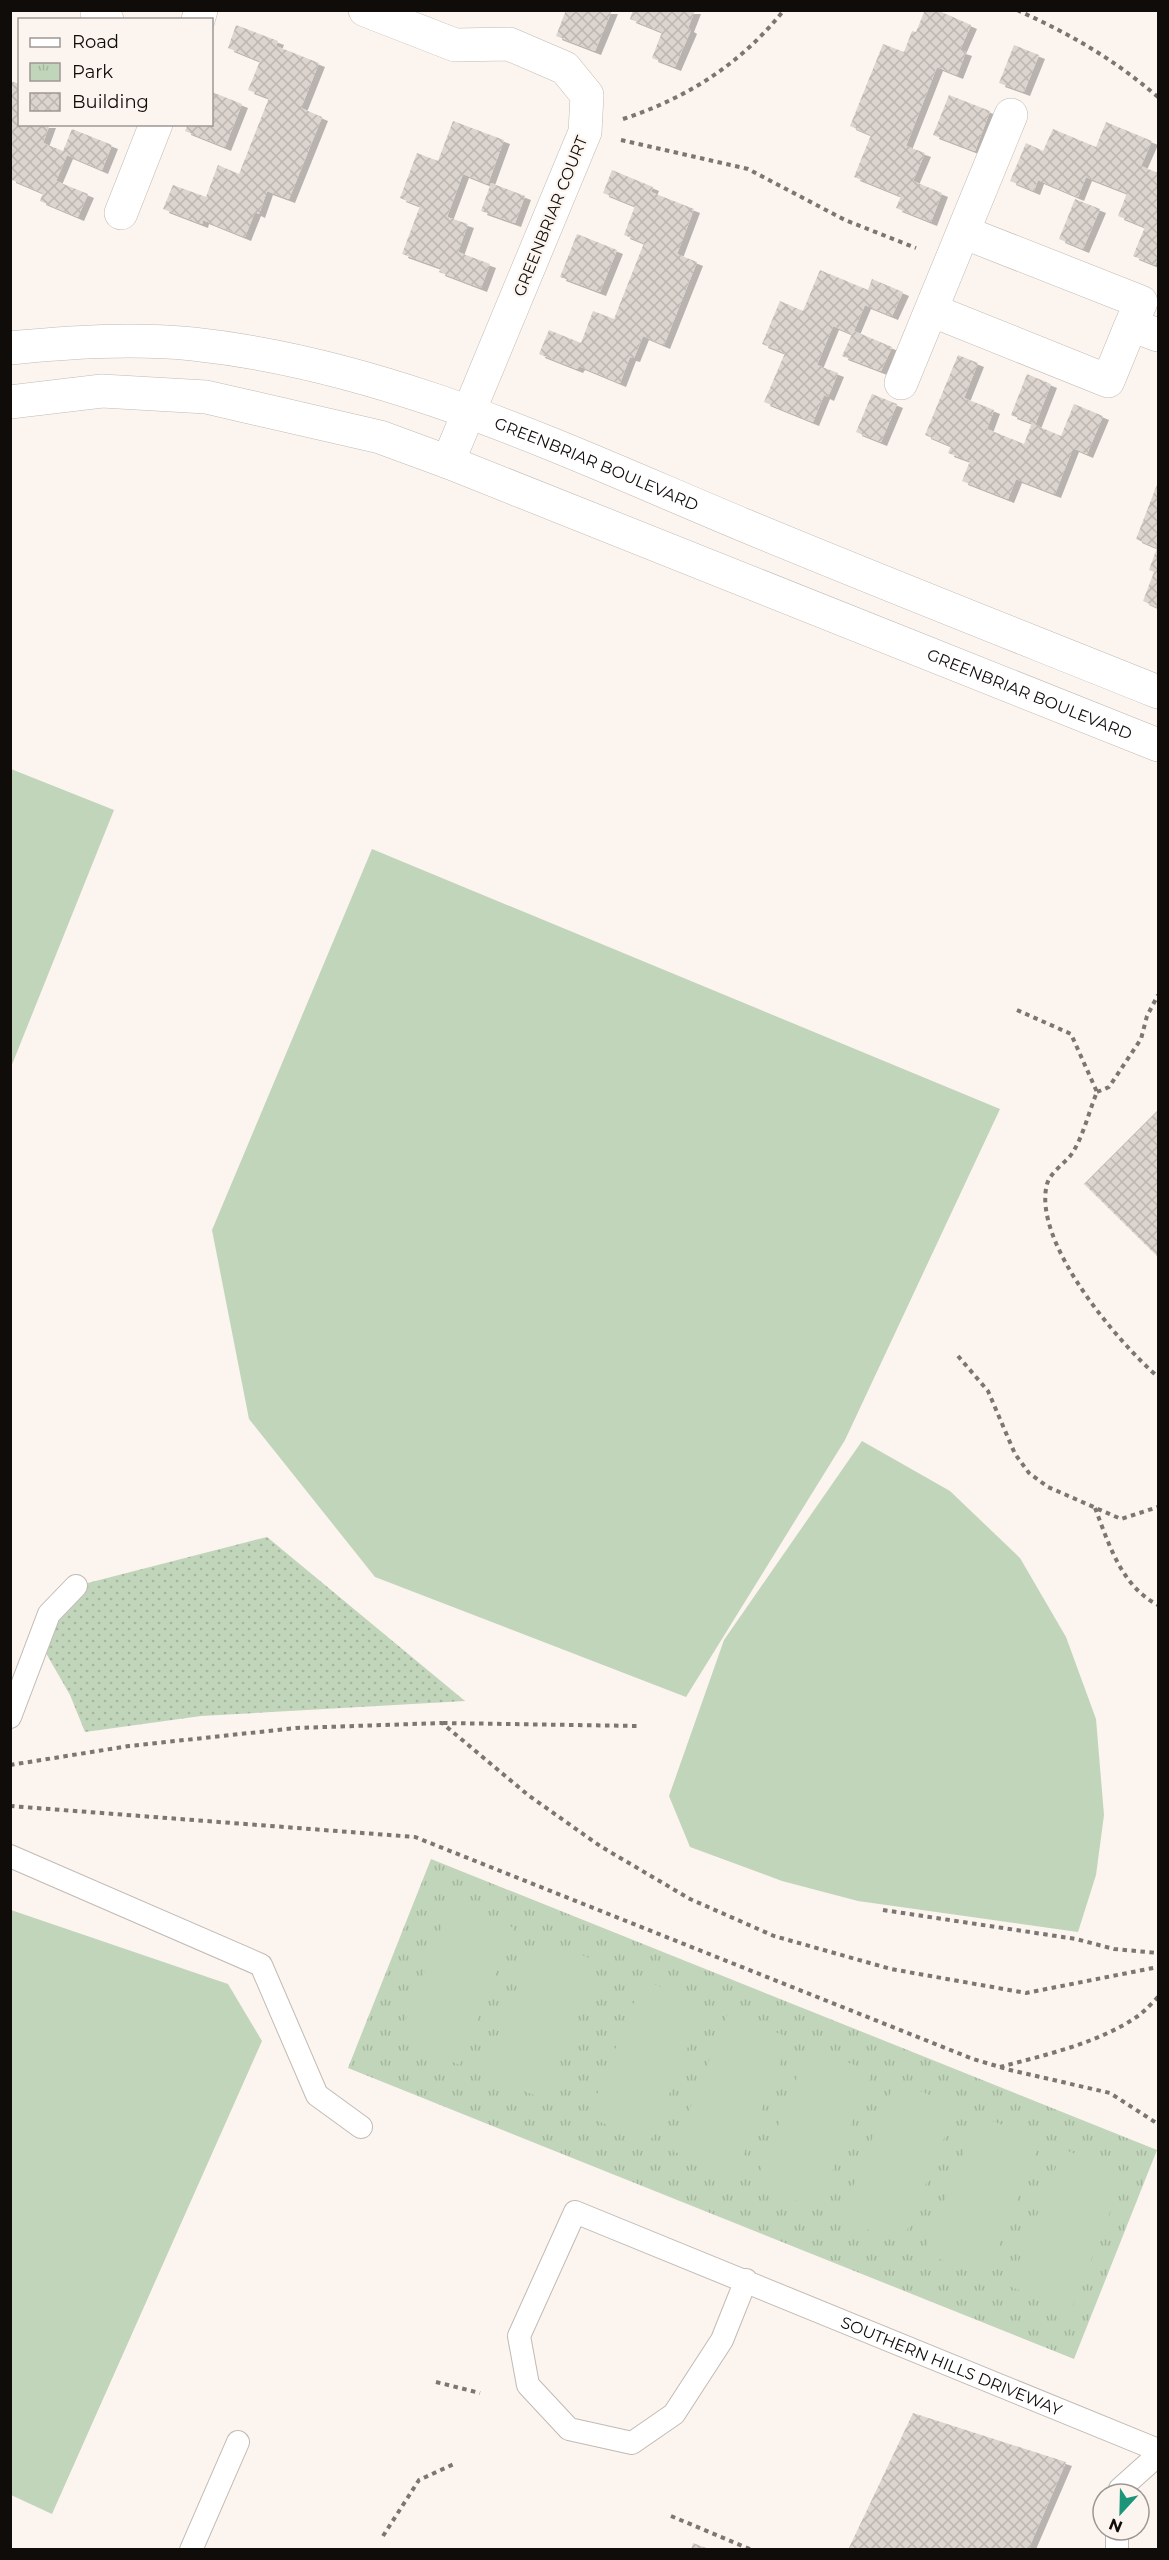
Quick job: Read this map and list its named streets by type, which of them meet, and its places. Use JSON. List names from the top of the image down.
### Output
{
  "streets": {
    "street": ["GREENBRIAR COURT", "GREENBRIAR BOULEVARD"],
    "lane": ["SOUTHERN HILLS DRIVEWAY"]
  },
  "crossings": [
    ["GREENBRIAR COURT", "GREENBRIAR BOULEVARD"]
  ],
  "legend": ["Road", "Park", "Building"],
  "north": "bottom"
}
